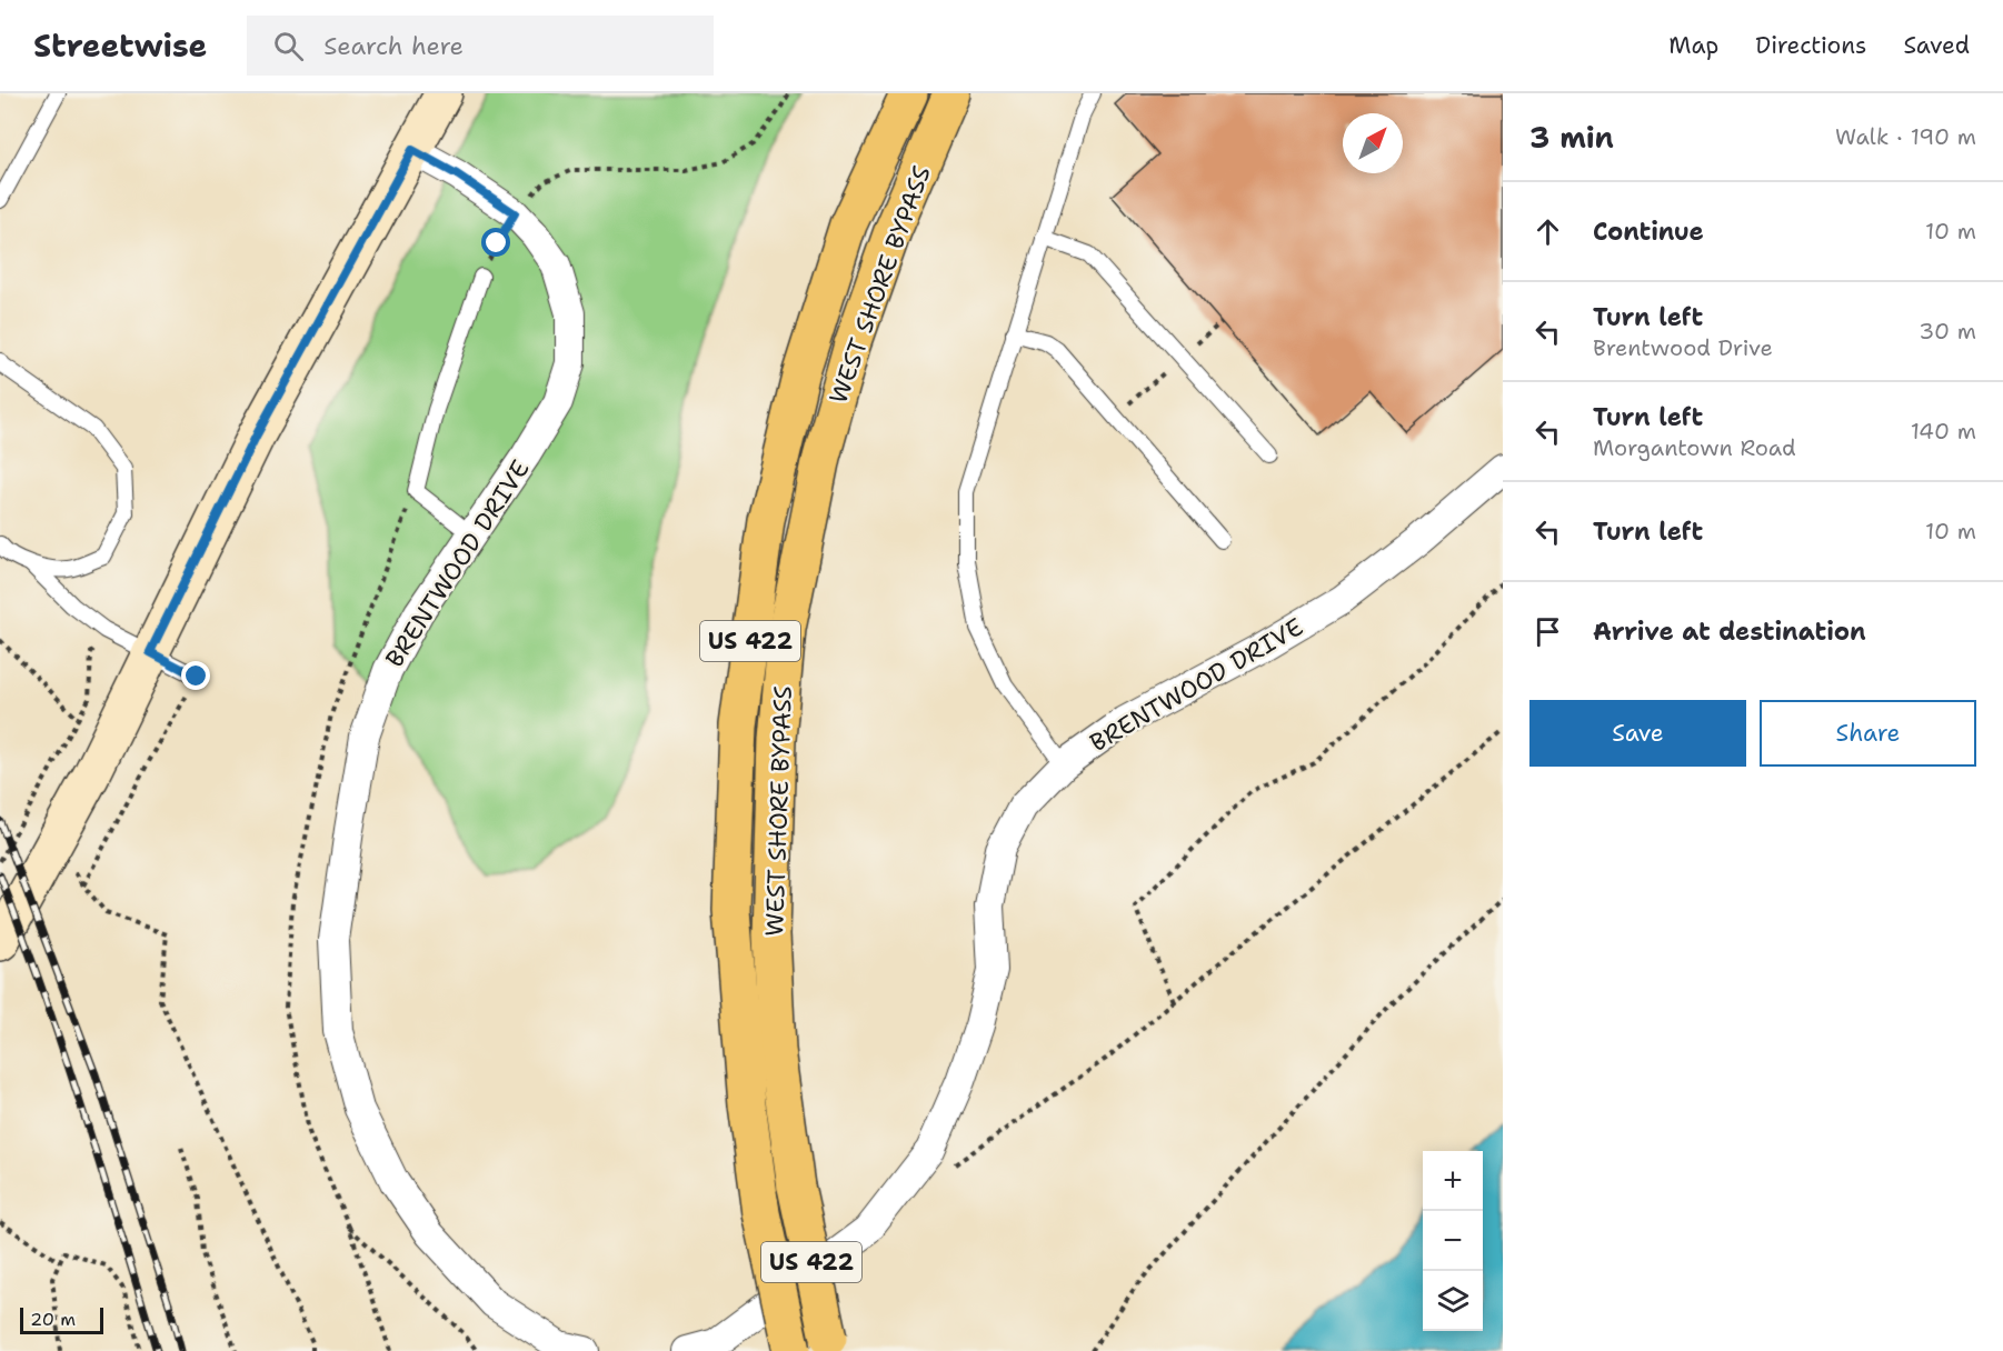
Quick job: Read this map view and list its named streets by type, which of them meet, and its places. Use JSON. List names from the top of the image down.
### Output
{
  "streets": {
    "highway": ["WEST SHORE BYPASS", "US 422"],
    "street": ["BRENTWOOD DRIVE"]
  },
  "scale_bar": "20 m",
  "north": "top right",
  "page": {
    "header": "Streetwise",
    "search": "Search here",
    "nav": ["Map", "Directions", "Saved"],
    "heading": ["3 min", "Walk · 190 m"],
    "list": [
      ["Continue", "10 m"],
      ["Turn left", "Brentwood Drive", "30 m"],
      ["Turn left", "Morgantown Road", "140 m"],
      ["Turn left", "10 m"],
      "Arrive at destination"
    ],
    "buttons": ["Save", "Share"],
    "map_buttons": ["+", "−"],
    "scale": "20 m"
  }
}
